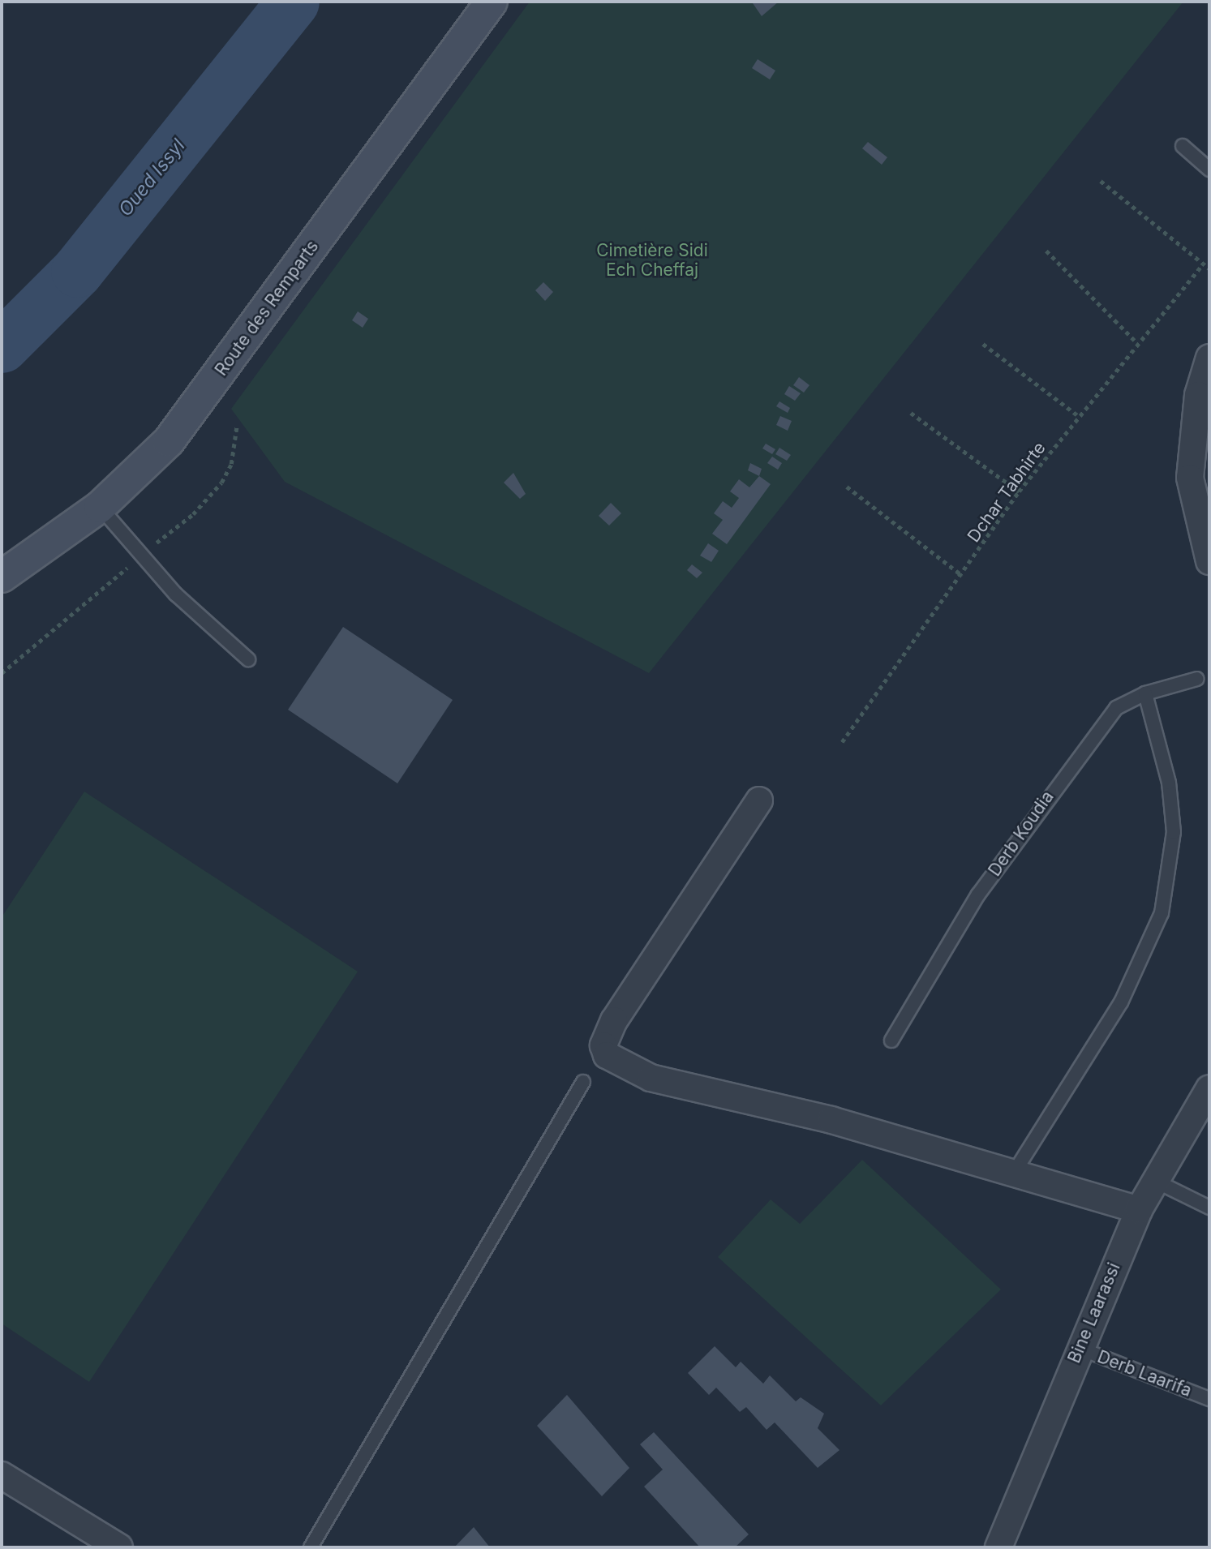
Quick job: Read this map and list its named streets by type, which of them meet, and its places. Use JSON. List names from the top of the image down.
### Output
{
  "streets": {
    "main road": ["Route des Remparts"],
    "street": ["Bine Laarassi"],
    "lane": ["Derb Koudia", "Derb Laarifa"],
    "path": ["Dchar Tabhirte"]
  },
  "crossings": [
    ["Bine Laarassi", "Derb Laarifa"]
  ],
  "water": ["Oued Issyl"],
  "parks": ["Cimetière Sidi Ech Cheffaj"]
}
